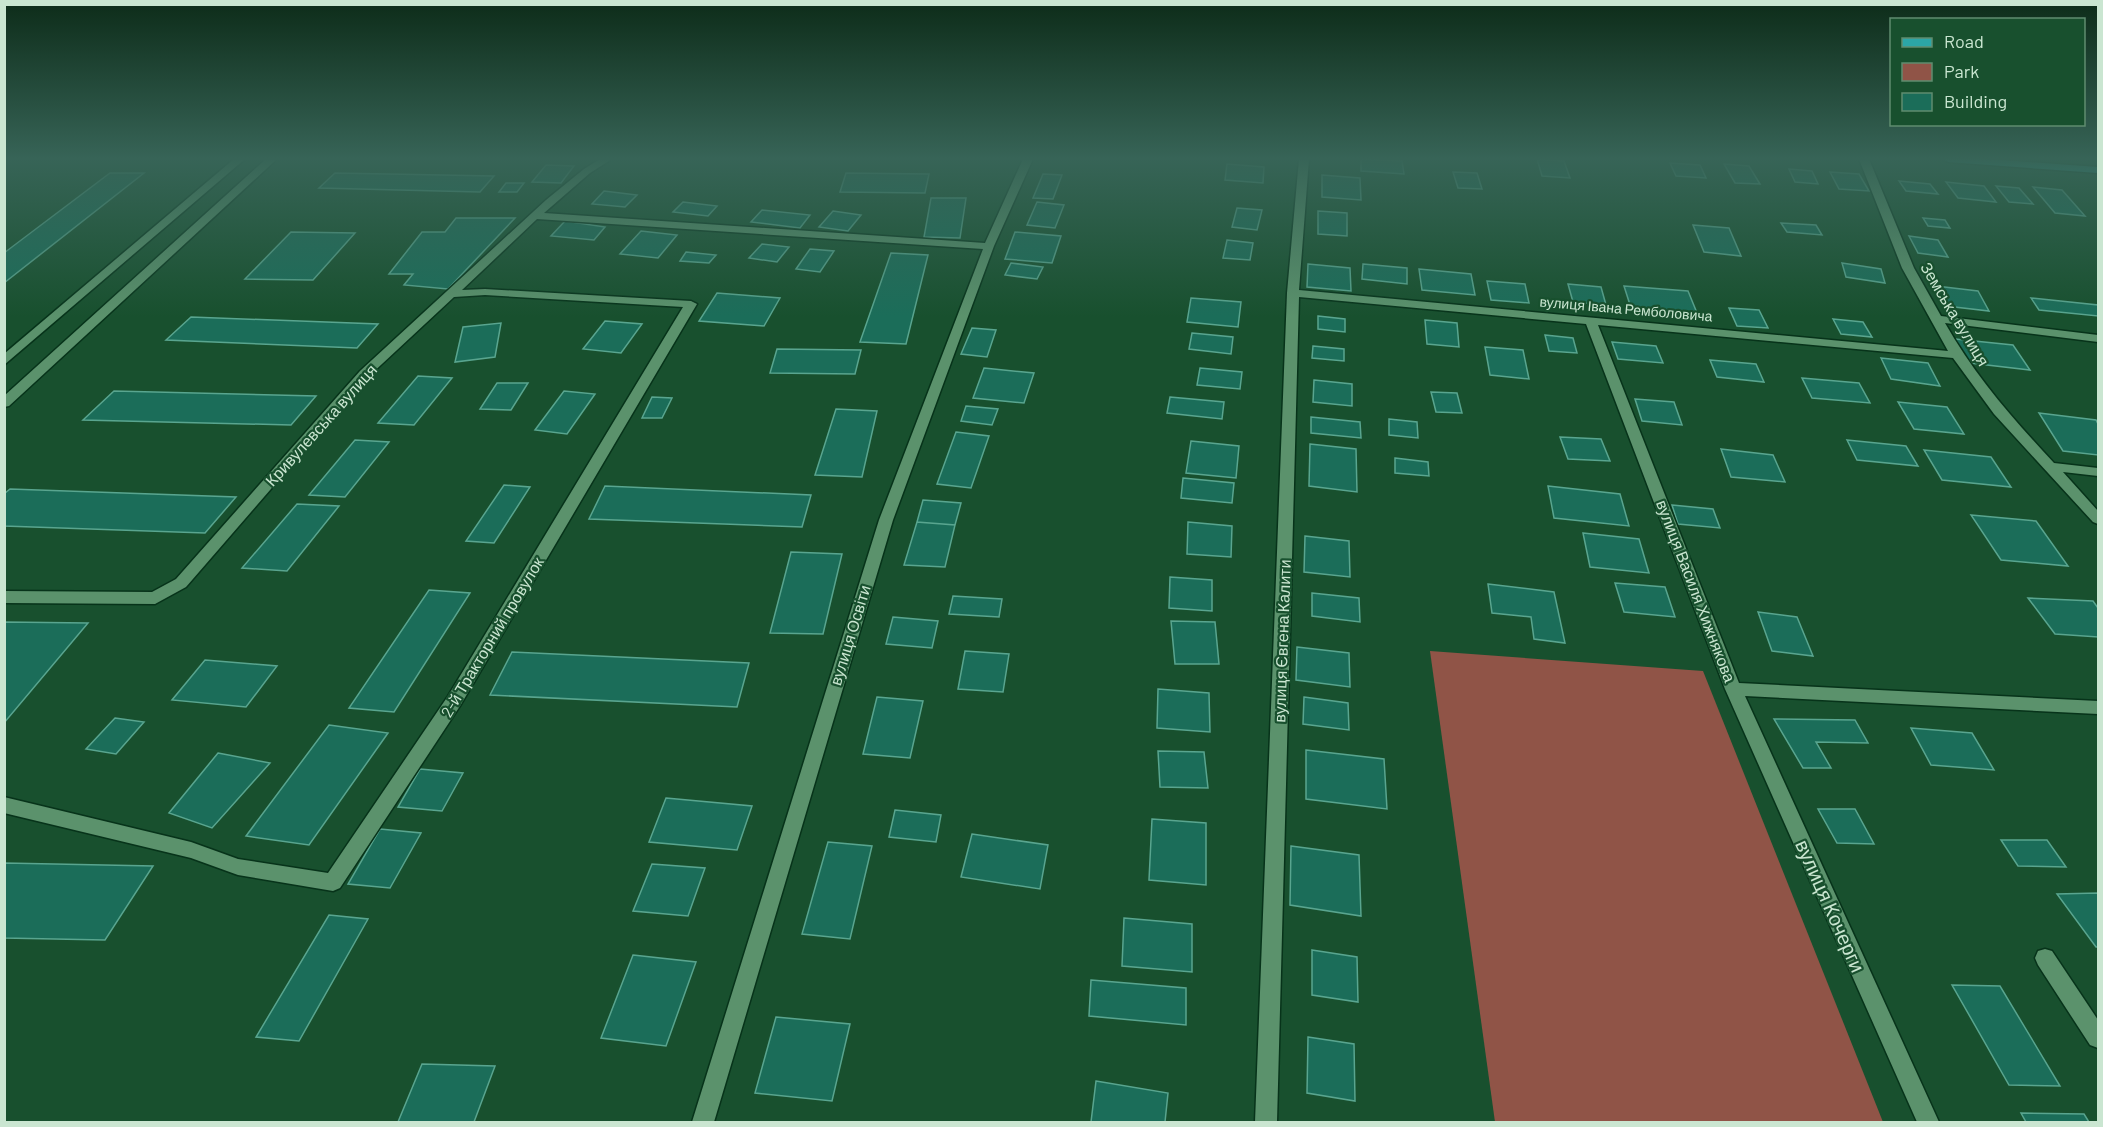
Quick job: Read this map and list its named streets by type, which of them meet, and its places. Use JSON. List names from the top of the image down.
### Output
{
  "streets": {
    "street": [
      "вулиця Івана Ремболовича",
      "Земська вулиця",
      "Кривулевська вулиця",
      "вулиця Василя Хижнякова",
      "вулиця Освіти",
      "2-й Тракторний провулок",
      "вулиця Євгена Калити",
      "вулиця Кочерги"
    ]
  },
  "crossings": [
    ["вулиця Івана Ремболовича", "Земська вулиця"],
    ["вулиця Івана Ремболовича", "вулиця Василя Хижнякова"],
    ["вулиця Івана Ремболовича", "вулиця Євгена Калити"],
    ["Кривулевська вулиця", "2-й Тракторний провулок"],
    ["вулиця Василя Хижнякова", "вулиця Кочерги"]
  ],
  "legend": ["Road", "Park", "Building"]
}
